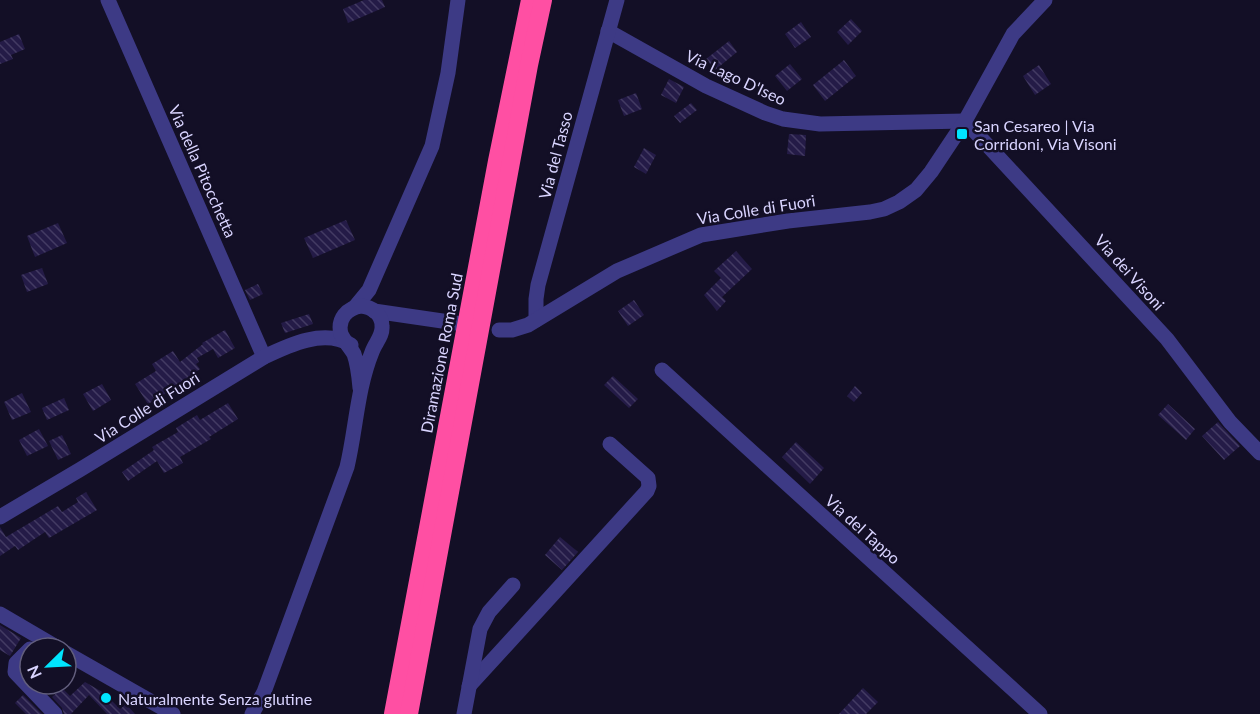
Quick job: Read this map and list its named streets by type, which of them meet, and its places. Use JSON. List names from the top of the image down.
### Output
{
  "streets": {
    "highway": ["Diramazione Roma Sud"],
    "street": [
      "Via Lago D'Iseo",
      "Via del Tasso",
      "Via della Pitocchetta",
      "Via Colle di Fuori",
      "Via dei Visoni",
      "Via del Tappo"
    ]
  },
  "crossings": [
    ["Via Lago D'Iseo", "Via del Tasso"],
    ["Via Lago D'Iseo", "Via Colle di Fuori"],
    ["Via Lago D'Iseo", "Via dei Visoni"],
    ["Via del Tasso", "Via Colle di Fuori"],
    ["Via della Pitocchetta", "Via Colle di Fuori"],
    ["Via Colle di Fuori", "Via dei Visoni"]
  ],
  "places": {
    "transit": ["San Cesareo | Via Corridoni, Via Visoni"],
    "other": ["Naturalmente Senza glutine"]
  },
  "north": "bottom left"
}
